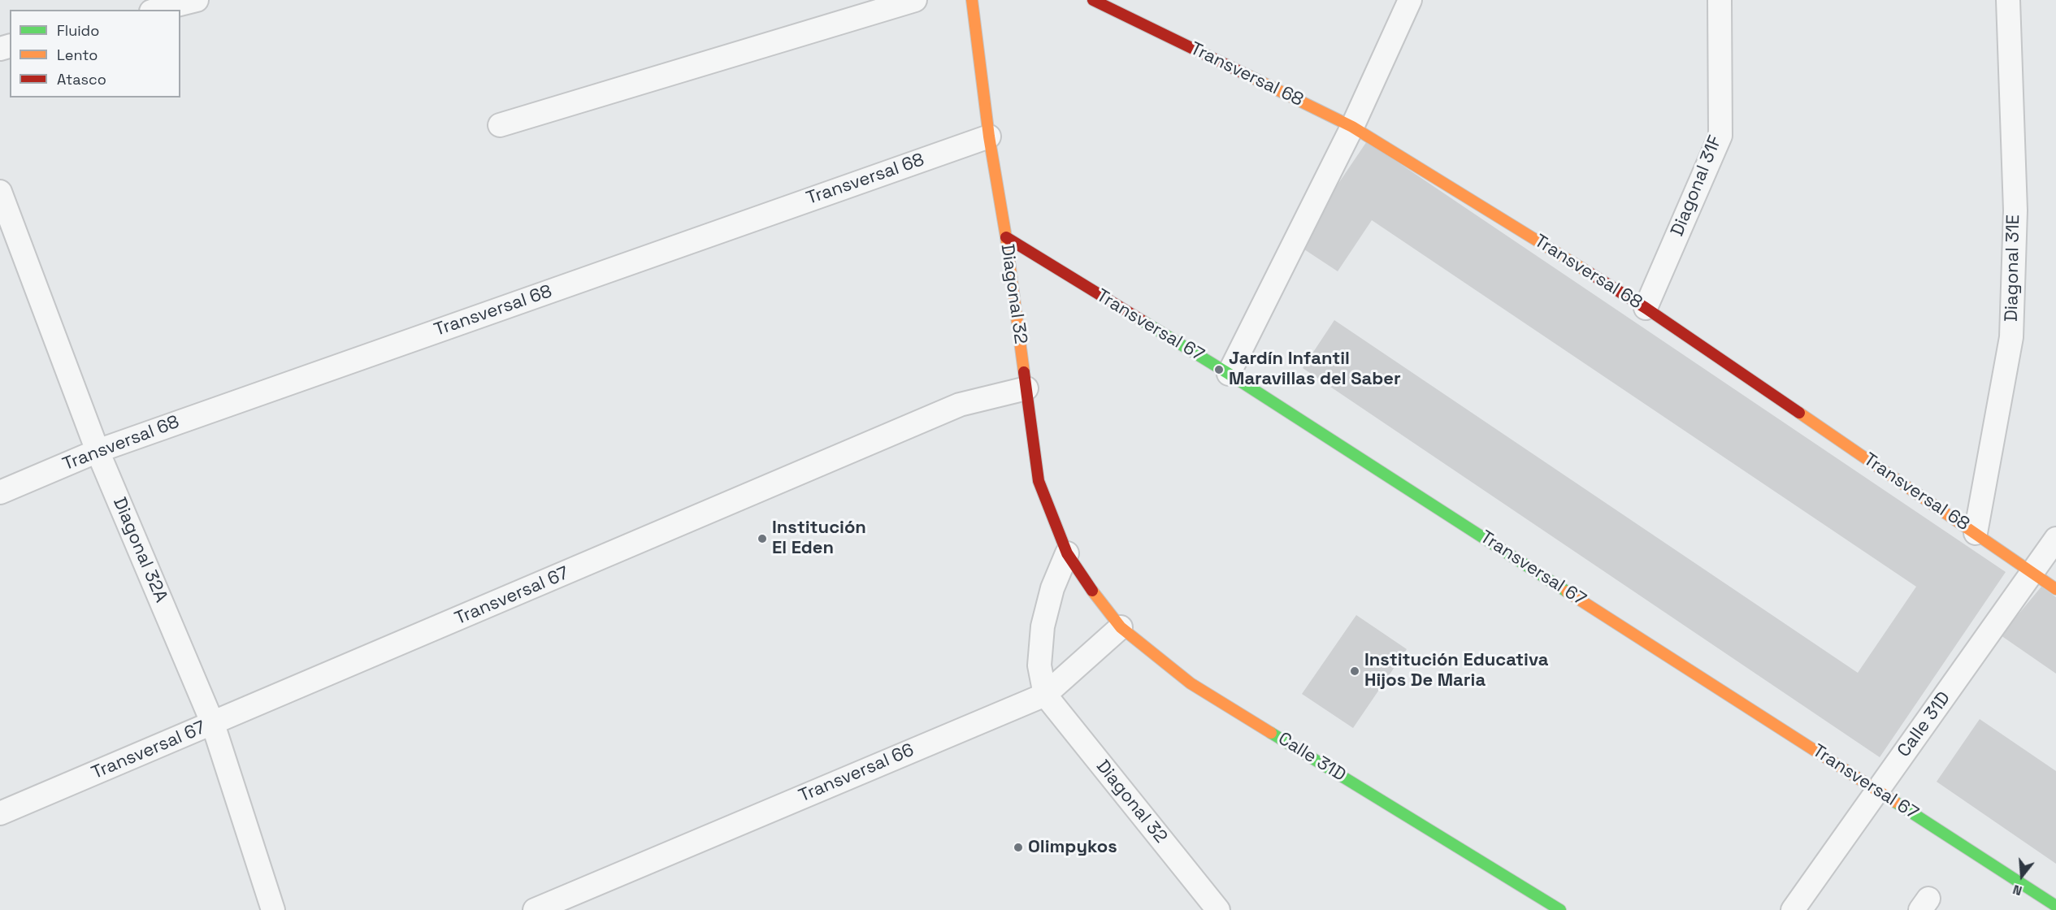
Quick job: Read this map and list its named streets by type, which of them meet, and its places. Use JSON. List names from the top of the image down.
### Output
{
  "streets": {
    "street": [
      "Transversal 68",
      "Diagonal 31F",
      "Diagonal 31E",
      "Diagonal 32",
      "Transversal 67",
      "Diagonal 32A",
      "Calle 31D",
      "Transversal 66"
    ]
  },
  "crossings": [
    ["Transversal 68", "Diagonal 31F"],
    ["Transversal 68", "Diagonal 31E"],
    ["Transversal 68", "Diagonal 32"],
    ["Transversal 68", "Diagonal 32A"],
    ["Transversal 68", "Calle 31D"],
    ["Diagonal 32", "Transversal 67"],
    ["Diagonal 32", "Calle 31D"],
    ["Diagonal 32", "Transversal 66"],
    ["Transversal 67", "Diagonal 32A"],
    ["Transversal 67", "Calle 31D"],
    ["Calle 31D", "Transversal 66"]
  ],
  "places": [
    "Jardín Infantil Maravillas del Saber",
    "Institución El Eden",
    "Institución Educativa Hijos De Maria",
    "Olimpykos"
  ],
  "legend": ["Fluido", "Lento", "Atasco"],
  "north": "bottom"
}
